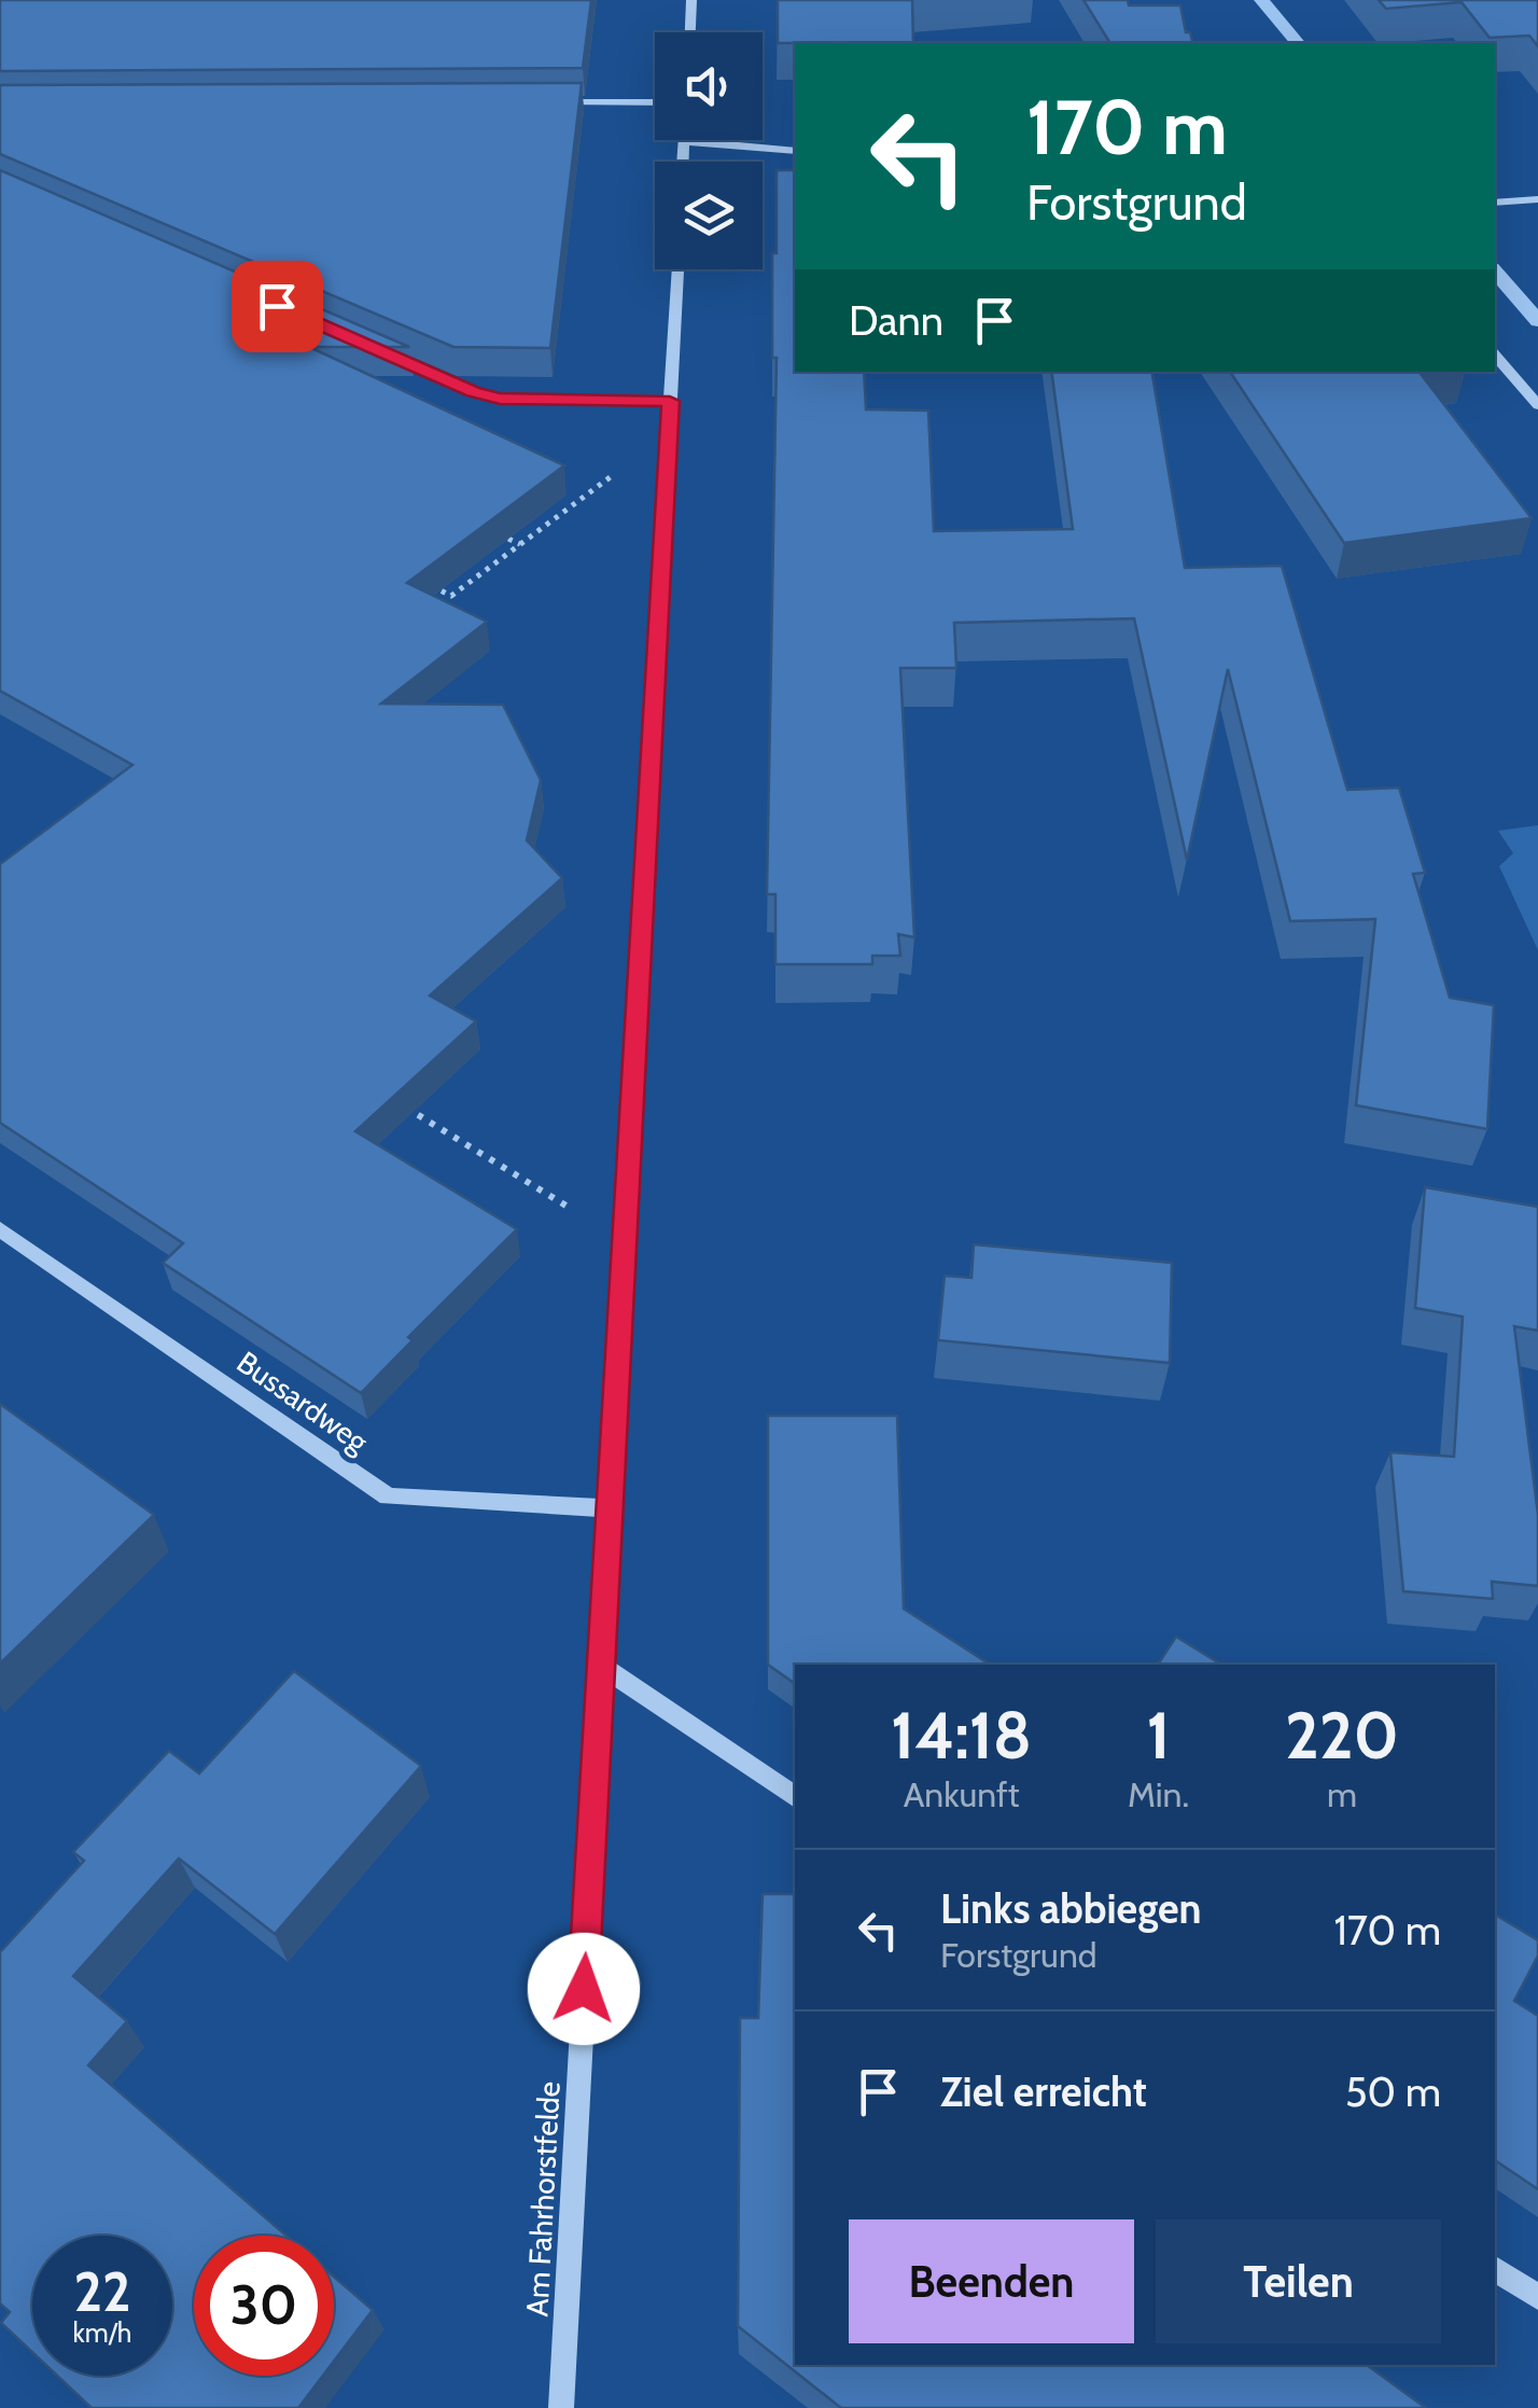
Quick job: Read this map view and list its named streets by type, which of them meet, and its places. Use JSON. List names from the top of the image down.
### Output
{
  "streets": {
    "street": ["Bussardweg", "Am Fahrhorstfelde"]
  },
  "crossings": [
    ["Bussardweg", "Am Fahrhorstfelde"]
  ],
  "page": {
    "turn": ["170 m", "Forstgrund"],
    "then": "Dann",
    "eta": [
      "14:18",
      "Ankunft",
      "1",
      "Min.",
      "220",
      "m"
    ],
    "list": [
      {
        "name": "Links abbiegen",
        "note": "Forstgrund",
        "value": "170 m"
      },
      {
        "name": "Ziel erreicht",
        "value": "50 m"
      }
    ],
    "buttons": ["Beenden", "Teilen"],
    "speed": "22 km/h",
    "limit": "30"
  }
}
